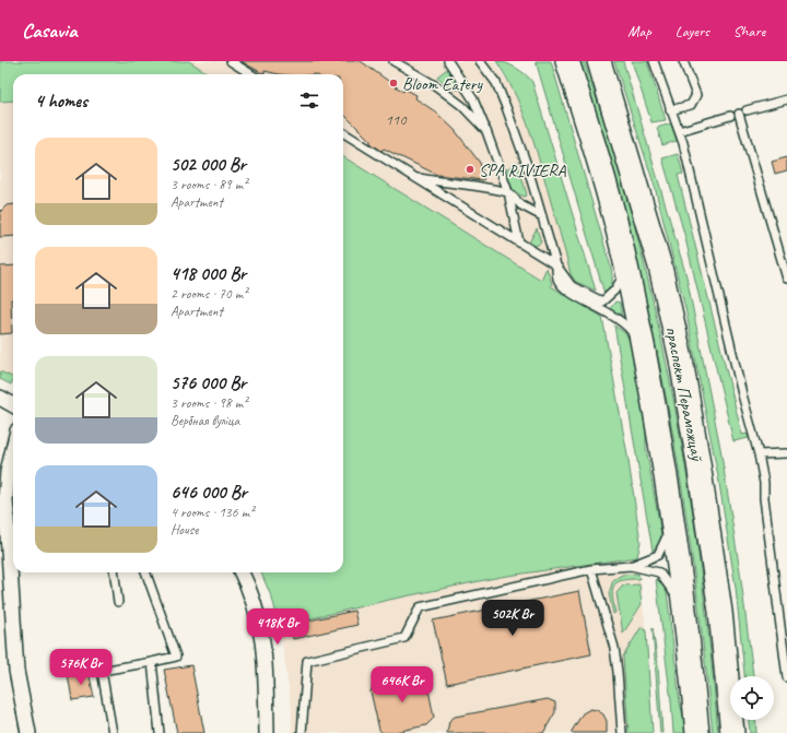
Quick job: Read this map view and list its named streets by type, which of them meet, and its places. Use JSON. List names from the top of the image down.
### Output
{
  "streets": {
    "main road": ["праспект Пераможцаў"]
  },
  "places": ["Bloom Eatery", "SPA RIVIERA"],
  "house_numbers": ["110"],
  "page": {
    "header": "Casavia",
    "nav": ["Map", "Layers", "Share"],
    "heading": "4 homes",
    "list": [
      {
        "name": "502 000 Br",
        "note": "3 rooms · 89 m² · Apartment"
      },
      {
        "name": "418 000 Br",
        "note": "2 rooms · 70 m² · Apartment"
      },
      {
        "name": "576 000 Br",
        "note": "3 rooms · 98 m² · Вербная вуліца"
      },
      {
        "name": "646 000 Br",
        "note": "4 rooms · 136 m² · House"
      }
    ],
    "price": [
      "502K Br",
      "418K Br",
      "576K Br",
      "646K Br"
    ]
  }
}
